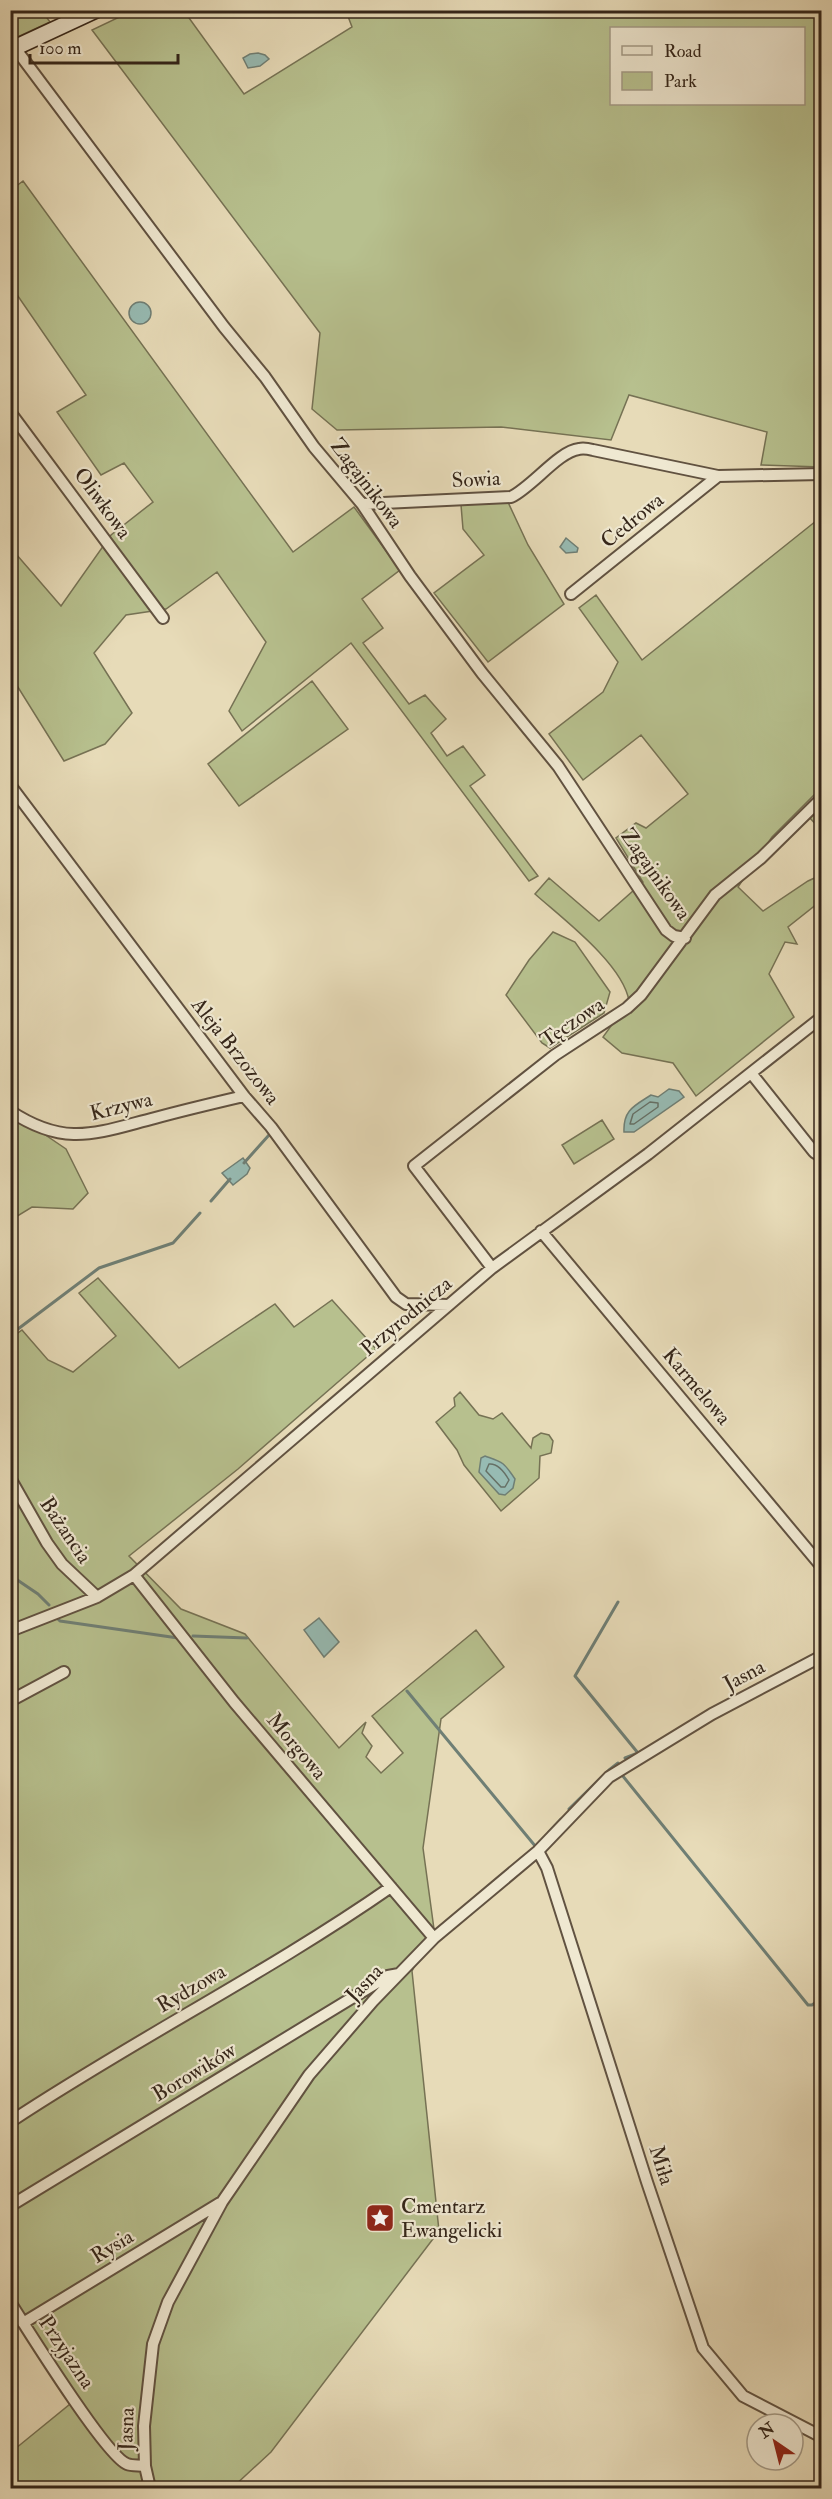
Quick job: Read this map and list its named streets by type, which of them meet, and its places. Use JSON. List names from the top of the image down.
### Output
{
  "streets": {
    "street": [
      "Sowia",
      "Zagajnikowa",
      "Oliwkowa",
      "Cedrowa",
      "Tęczowa",
      "Aleja Brzozowa",
      "Krzywa",
      "Przyrodnicza",
      "Karmelowa",
      "Bażancia",
      "Jasna",
      "Morgowa",
      "Rydzowa",
      "Borowików",
      "Miła",
      "Rysia",
      "Przyjazna"
    ]
  },
  "crossings": [
    ["Sowia", "Zagajnikowa"],
    ["Sowia", "Cedrowa"],
    ["Zagajnikowa", "Tęczowa"],
    ["Tęczowa", "Przyrodnicza"],
    ["Aleja Brzozowa", "Krzywa"],
    ["Aleja Brzozowa", "Przyrodnicza"],
    ["Przyrodnicza", "Karmelowa"],
    ["Przyrodnicza", "Bażancia"],
    ["Przyrodnicza", "Morgowa"],
    ["Jasna", "Morgowa"],
    ["Jasna", "Borowików"],
    ["Jasna", "Miła"],
    ["Jasna", "Rysia"],
    ["Jasna", "Przyjazna"],
    ["Morgowa", "Rydzowa"],
    ["Rysia", "Przyjazna"]
  ],
  "places": {
    "place": ["Cmentarz Ewangelicki"]
  },
  "legend": ["Road", "Park"],
  "scale_bar": "100 m",
  "north": "top left"
}
